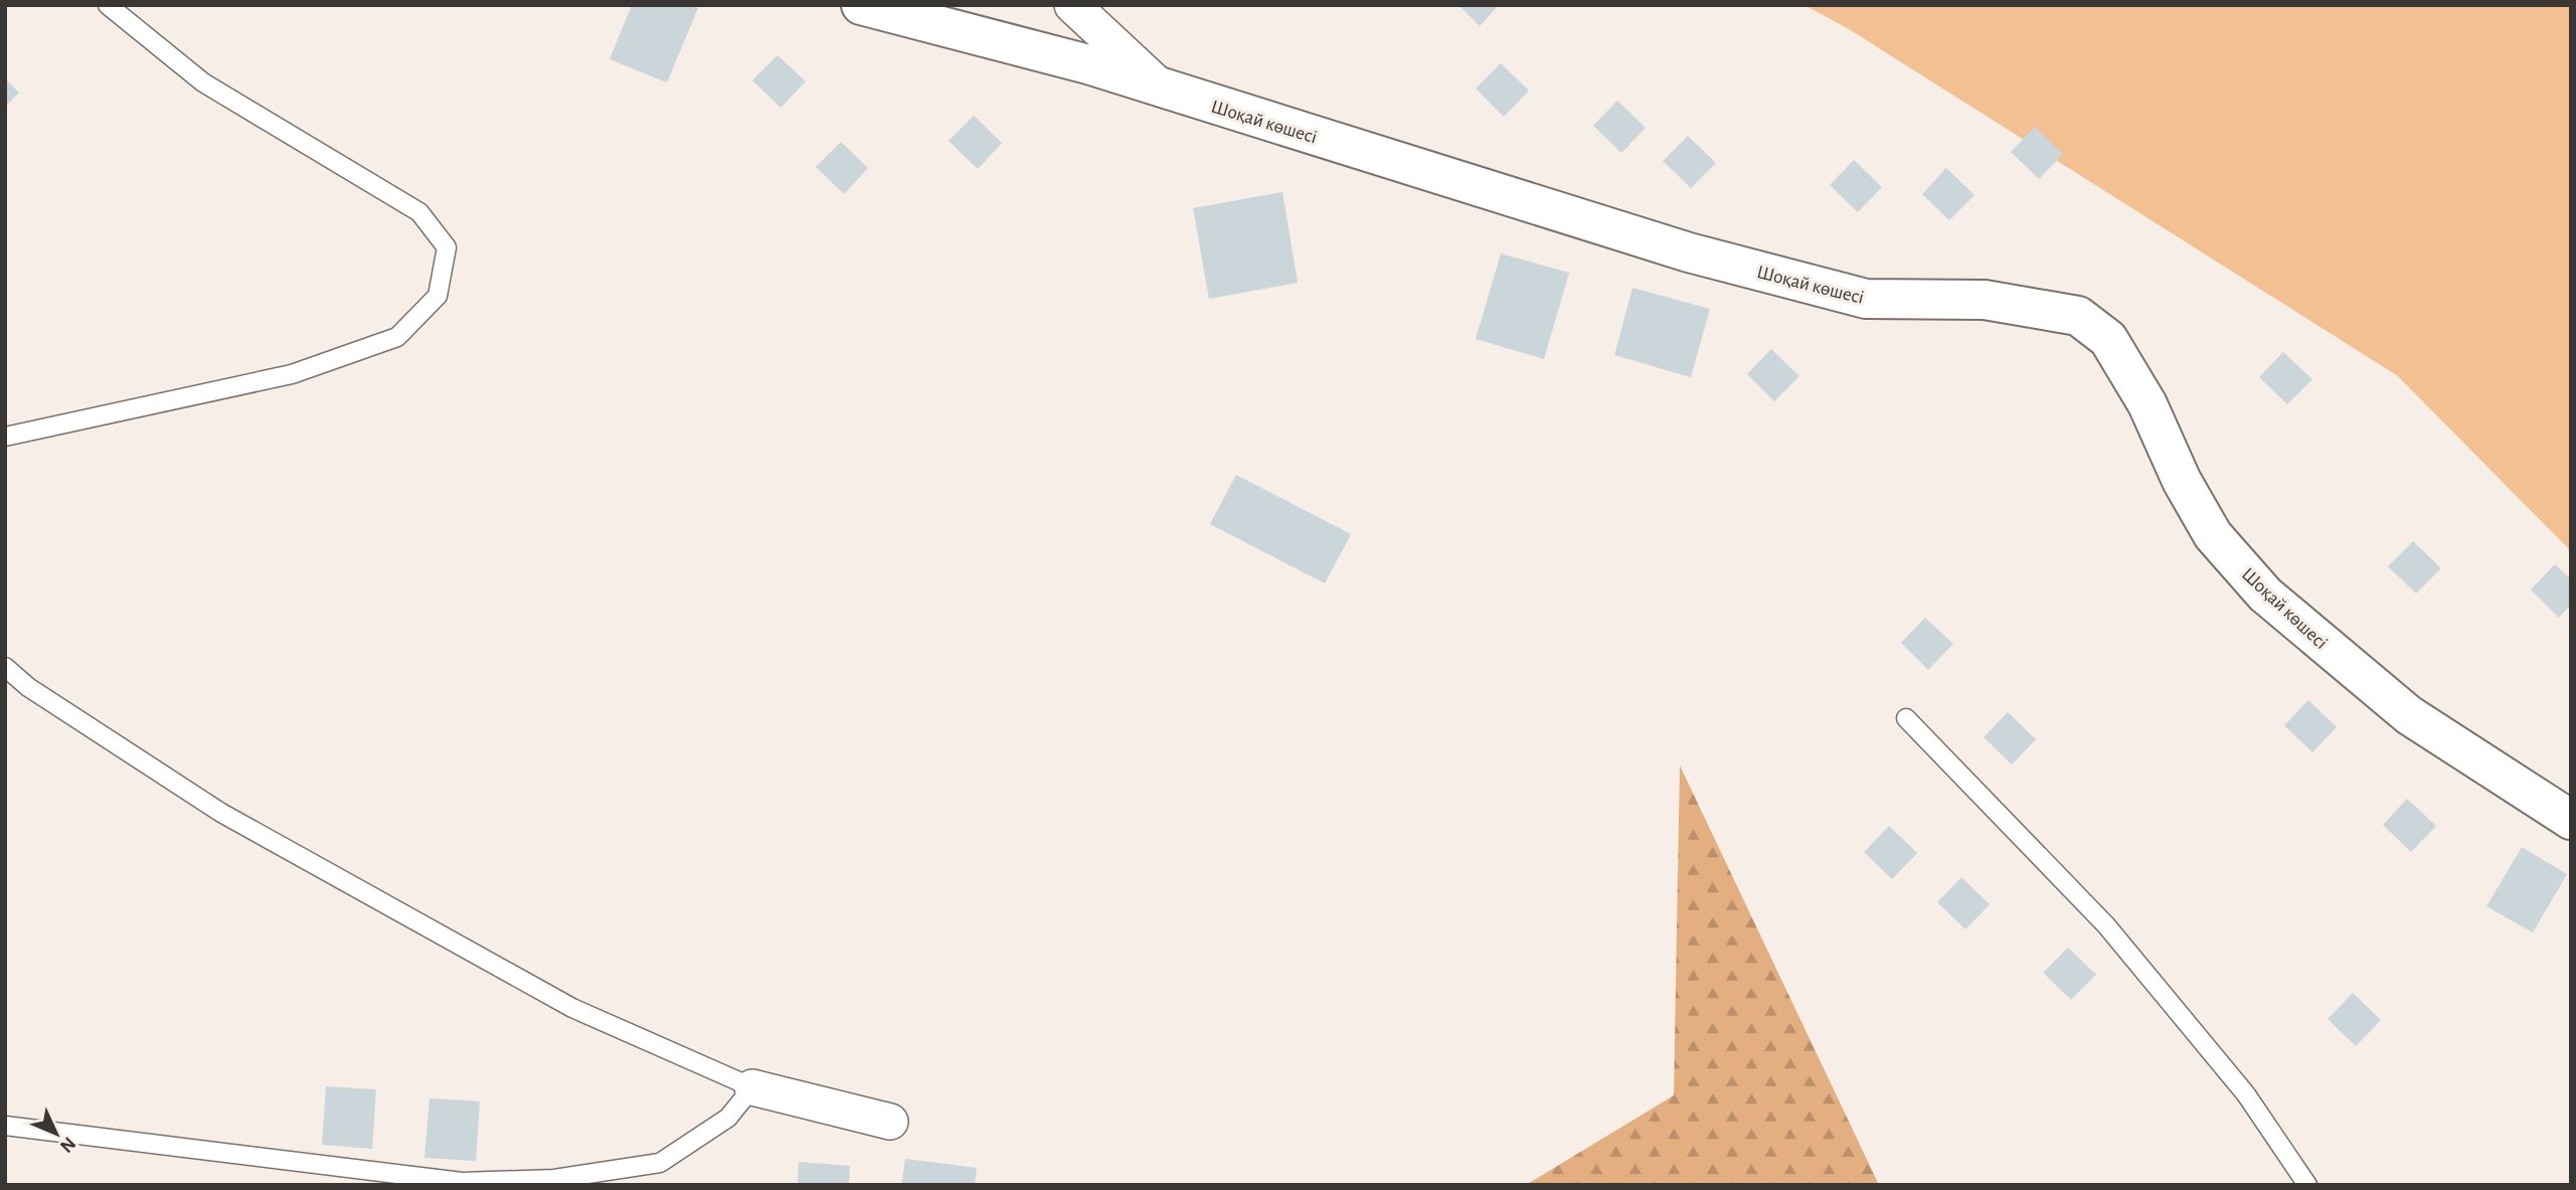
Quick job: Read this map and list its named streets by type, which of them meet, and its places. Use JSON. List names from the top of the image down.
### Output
{
  "streets": {
    "street": ["Шоқай көшесі"]
  },
  "north": "bottom right"
}
